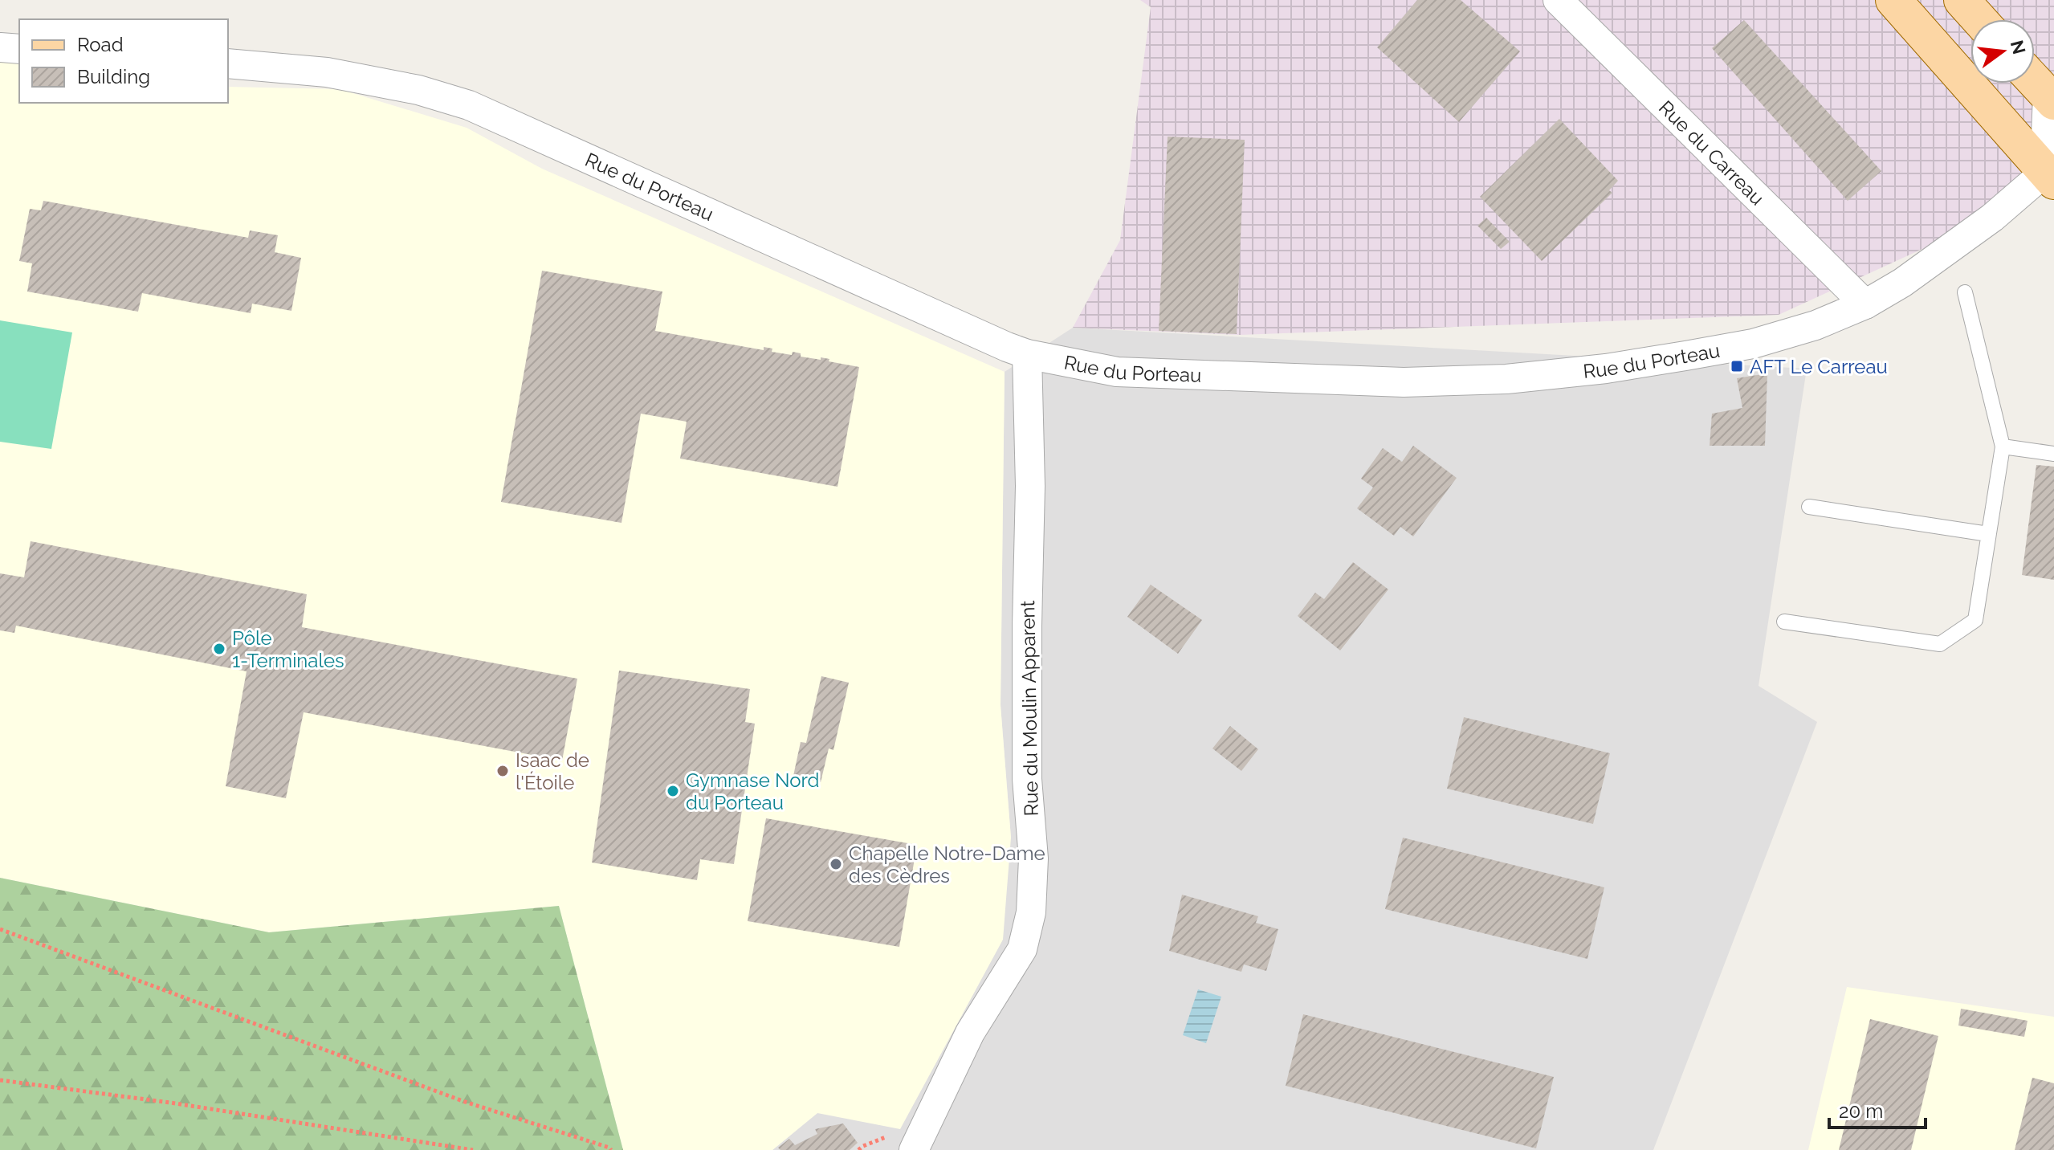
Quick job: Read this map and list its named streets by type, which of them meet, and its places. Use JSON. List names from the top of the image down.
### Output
{
  "streets": {
    "street": ["Rue du Carreau", "Rue du Porteau", "Rue du Moulin Apparent"]
  },
  "crossings": [
    ["Rue du Carreau", "Rue du Porteau"],
    ["Rue du Porteau", "Rue du Moulin Apparent"]
  ],
  "places": {
    "transit": ["AFT Le Carreau"],
    "other": [
      "Pôle 1-Terminales",
      "Isaac de l'Étoile",
      "Gymnase Nord du Porteau",
      "Chapelle Notre-Dame des Cèdres"
    ]
  },
  "legend": ["Road", "Building"],
  "scale_bar": "20 m",
  "north": "right"
}
